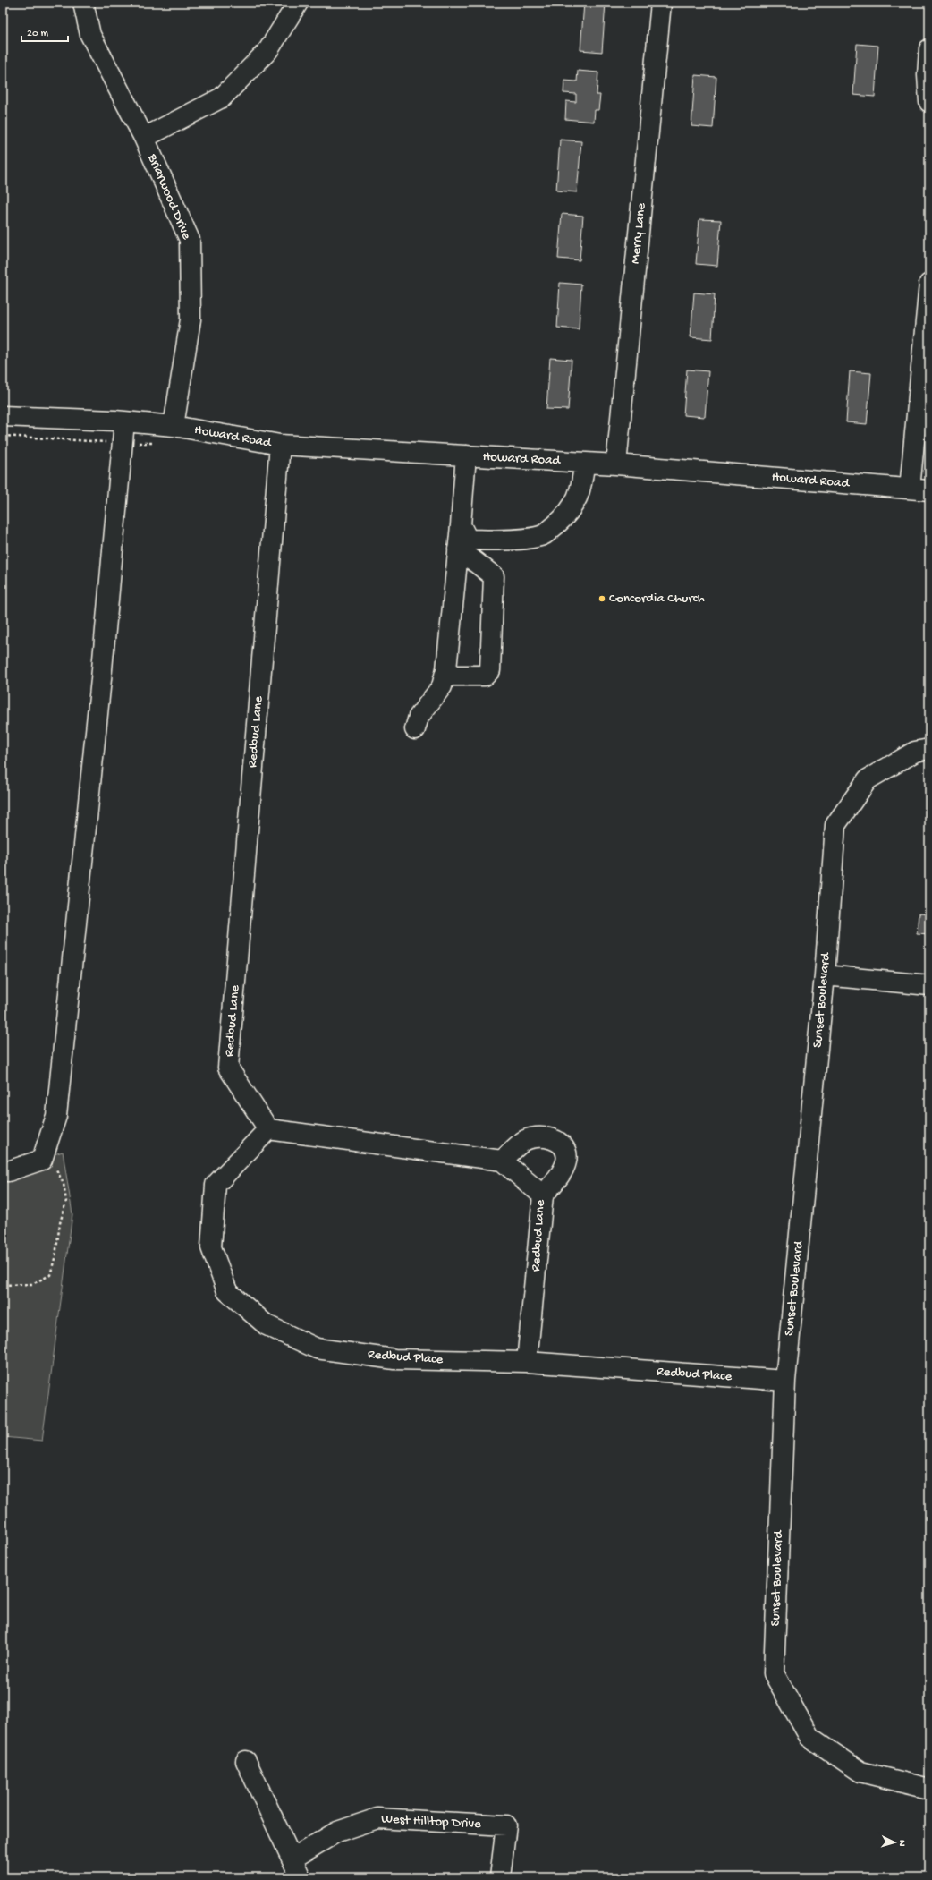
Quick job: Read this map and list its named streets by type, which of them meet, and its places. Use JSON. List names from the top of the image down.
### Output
{
  "streets": {
    "street": [
      "Briarwood Drive",
      "Merry Lane",
      "Howard Road",
      "Redbud Lane",
      "Sunset Boulevard",
      "Redbud Place",
      "West Hilltop Drive"
    ]
  },
  "crossings": [
    ["Briarwood Drive", "Howard Road"],
    ["Merry Lane", "Howard Road"],
    ["Howard Road", "Redbud Lane"],
    ["Redbud Lane", "Redbud Place"],
    ["Sunset Boulevard", "Redbud Place"]
  ],
  "places": ["Concordia Church"],
  "scale_bar": "20 m",
  "north": "right"
}
